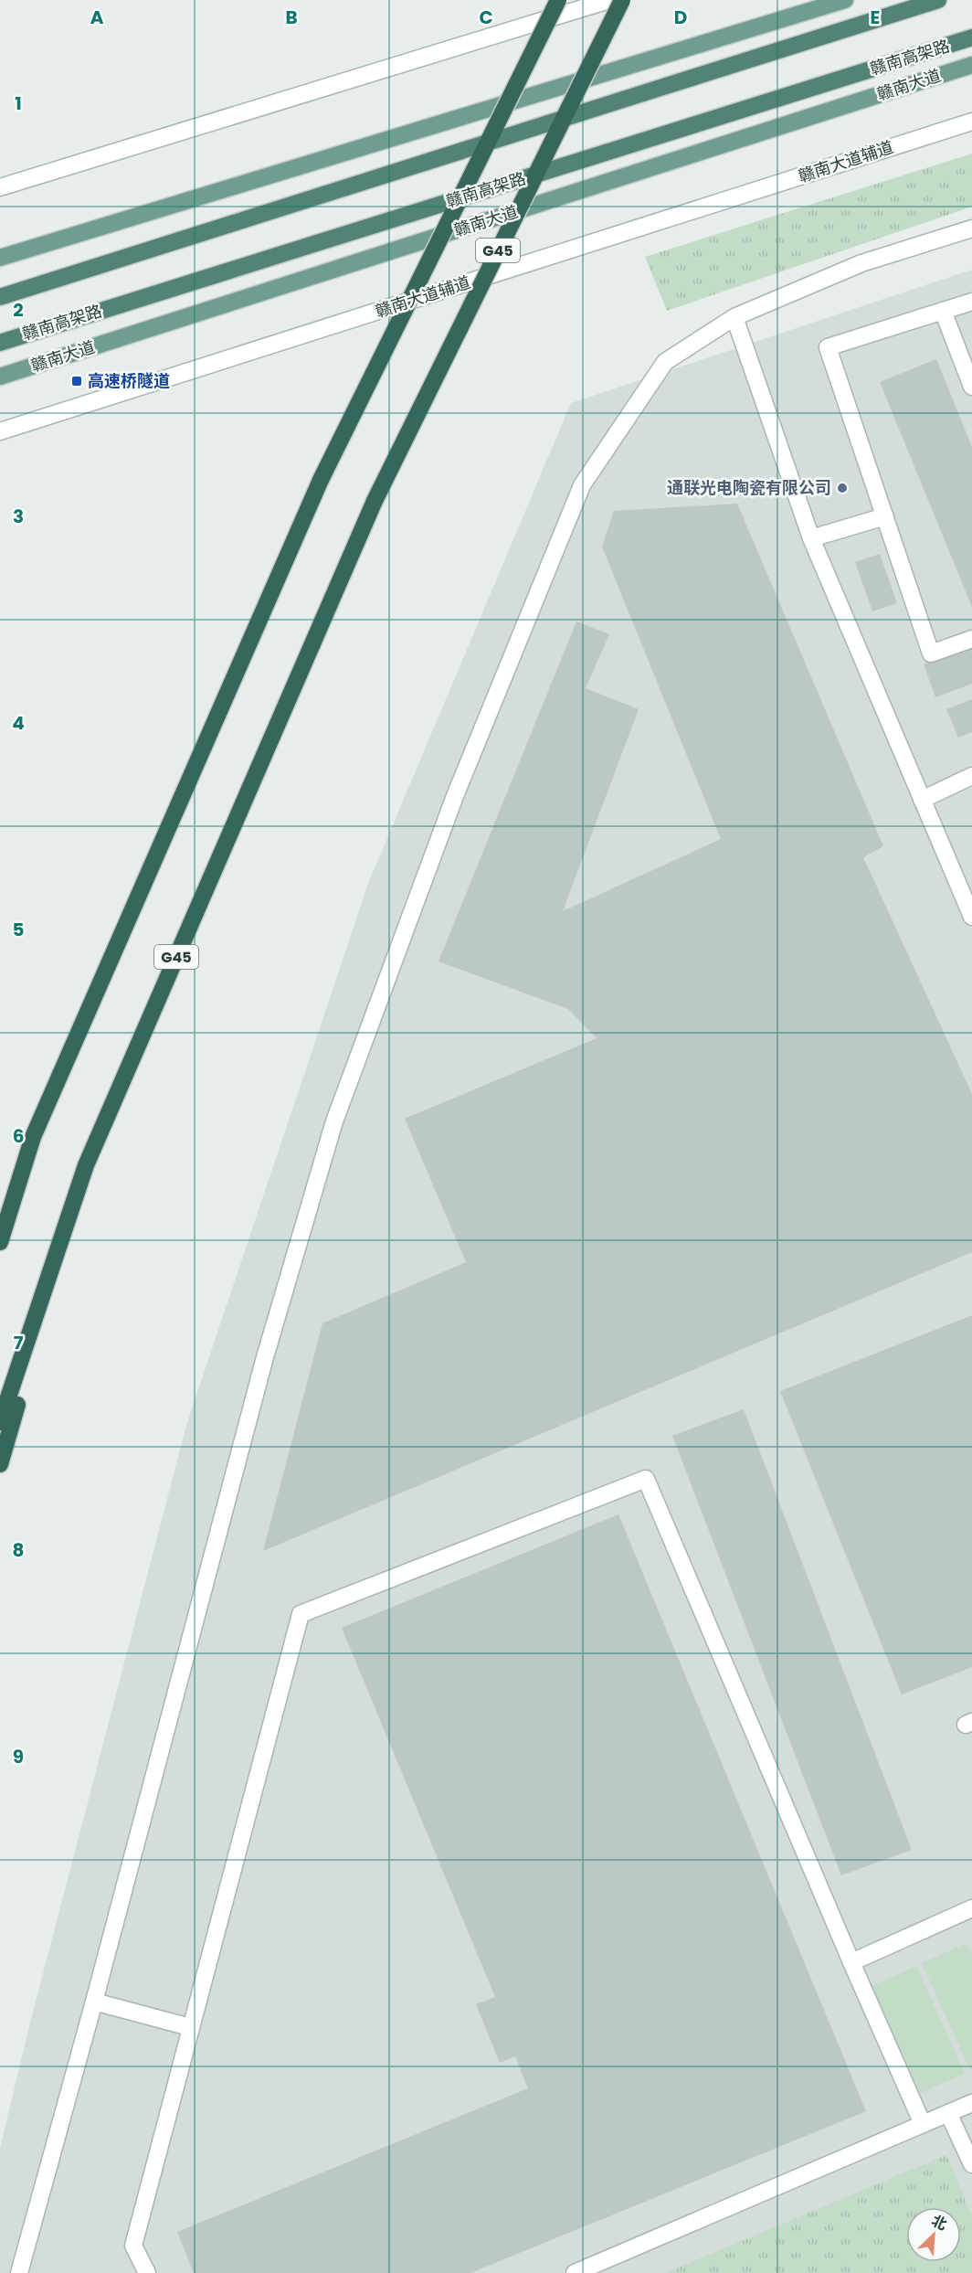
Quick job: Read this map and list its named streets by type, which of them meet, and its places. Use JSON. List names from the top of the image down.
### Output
{
  "streets": {
    "highway": ["赣南高架路", "G45"],
    "main road": ["赣南大道"],
    "street": ["赣南大道辅道"]
  },
  "places": {
    "transit": ["高速桥隧道"],
    "other": ["通联光电陶瓷有限公司"]
  },
  "north": "top right",
  "grid": {
    "columns": [
      "A",
      "B",
      "C",
      "D",
      "E"
    ],
    "rows": [
      "1",
      "2",
      "3",
      "4",
      "5",
      "6",
      "7",
      "8",
      "9"
    ]
  }
}
